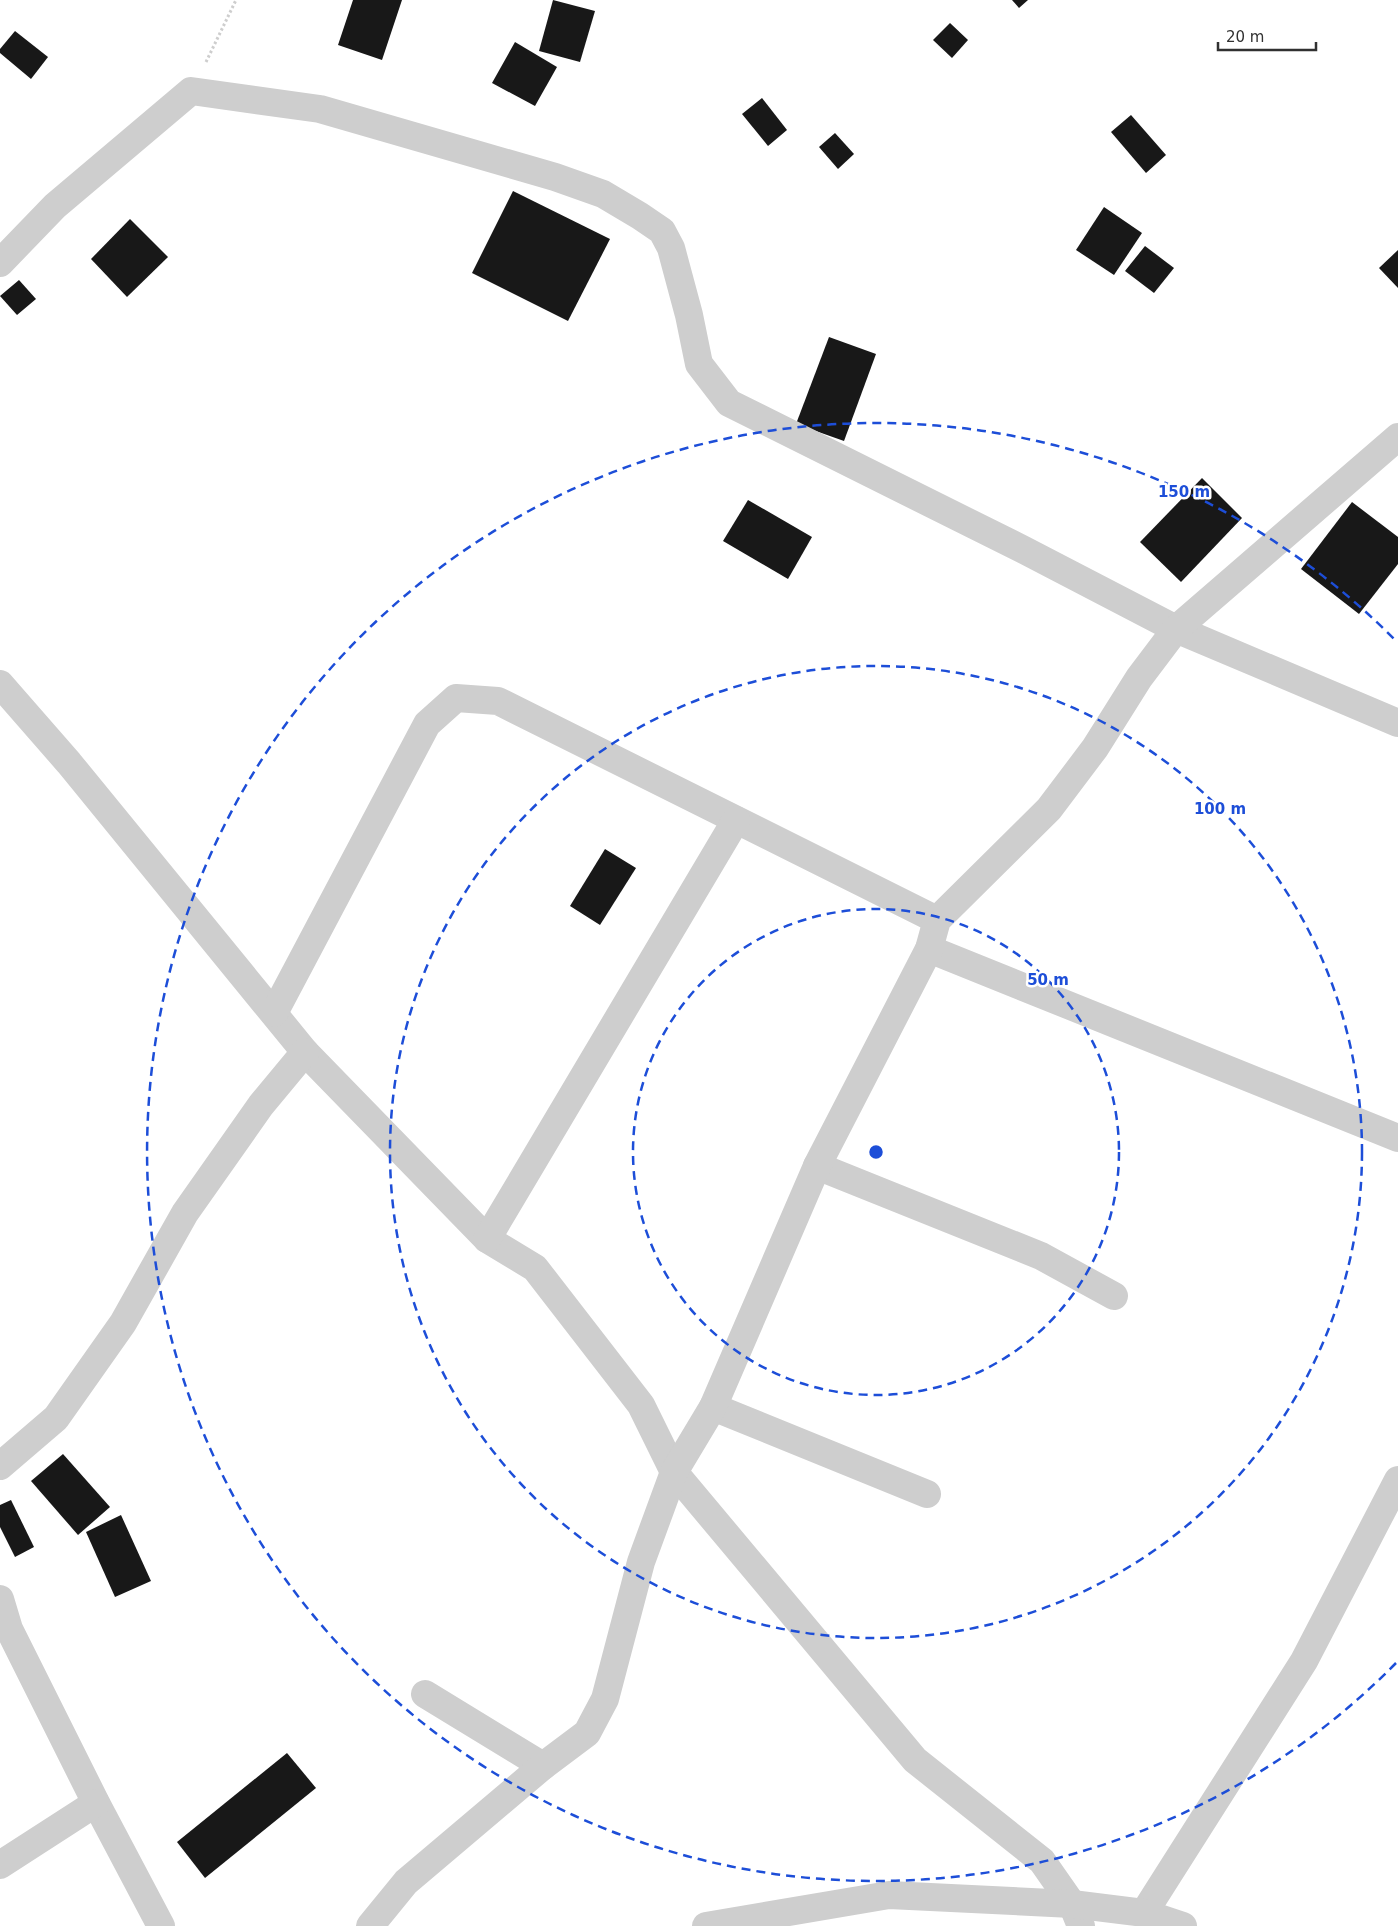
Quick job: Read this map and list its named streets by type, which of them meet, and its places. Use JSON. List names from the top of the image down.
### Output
{
  "scale_bar": "20 m",
  "rings": ["150 m", "100 m", "50 m"]
}
